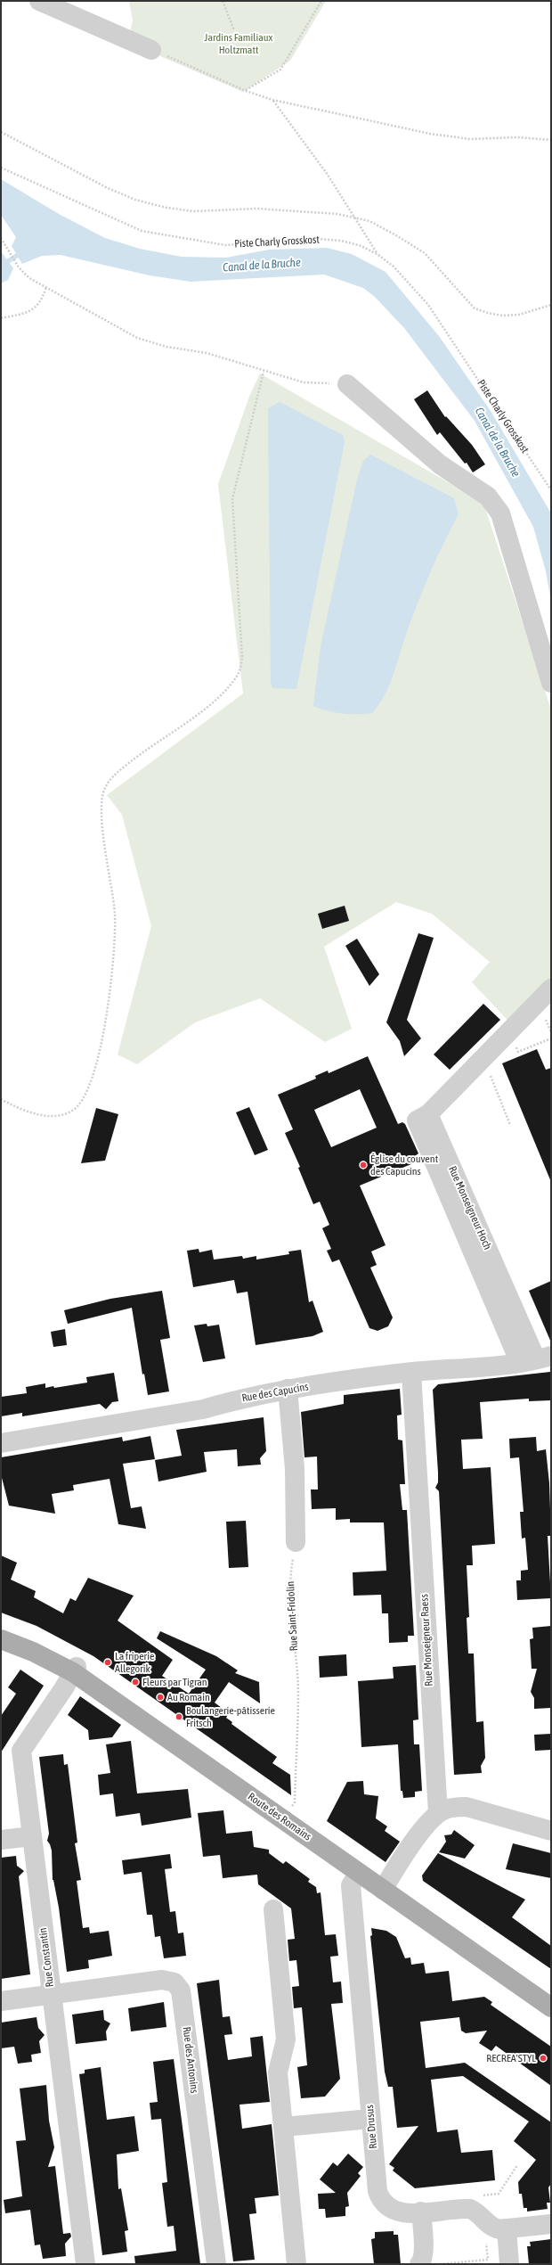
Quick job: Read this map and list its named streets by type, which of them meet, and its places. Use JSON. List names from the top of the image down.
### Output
{
  "streets": {
    "main road": ["Route des Romains"],
    "street": [
      "Rue Monseigneur Hoch",
      "Rue des Capucins",
      "Rue Monseigneur Raess",
      "Rue Constantin",
      "Rue des Antonins",
      "Rue Drusus"
    ],
    "path": ["Piste Charly Grosskost", "Rue Saint-Fridolin"]
  },
  "crossings": [
    ["Rue Monseigneur Hoch", "Rue des Capucins"],
    ["Rue des Capucins", "Rue Monseigneur Raess"],
    ["Rue Saint-Fridolin", "Route des Romains"],
    ["Route des Romains", "Rue Constantin"],
    ["Route des Romains", "Rue Drusus"],
    ["Rue Constantin", "Rue des Antonins"]
  ],
  "water": ["Canal de la Bruche"],
  "parks": ["Jardins Familiaux Holtzmatt"],
  "places": [
    "Église du couvent des Capucins",
    "La friperie Allegorik",
    "Fleurs par Tigran",
    "Au Romain",
    "Boulangerie-pâtisserie Fritsch",
    "RECREA'STYL"
  ]
}
